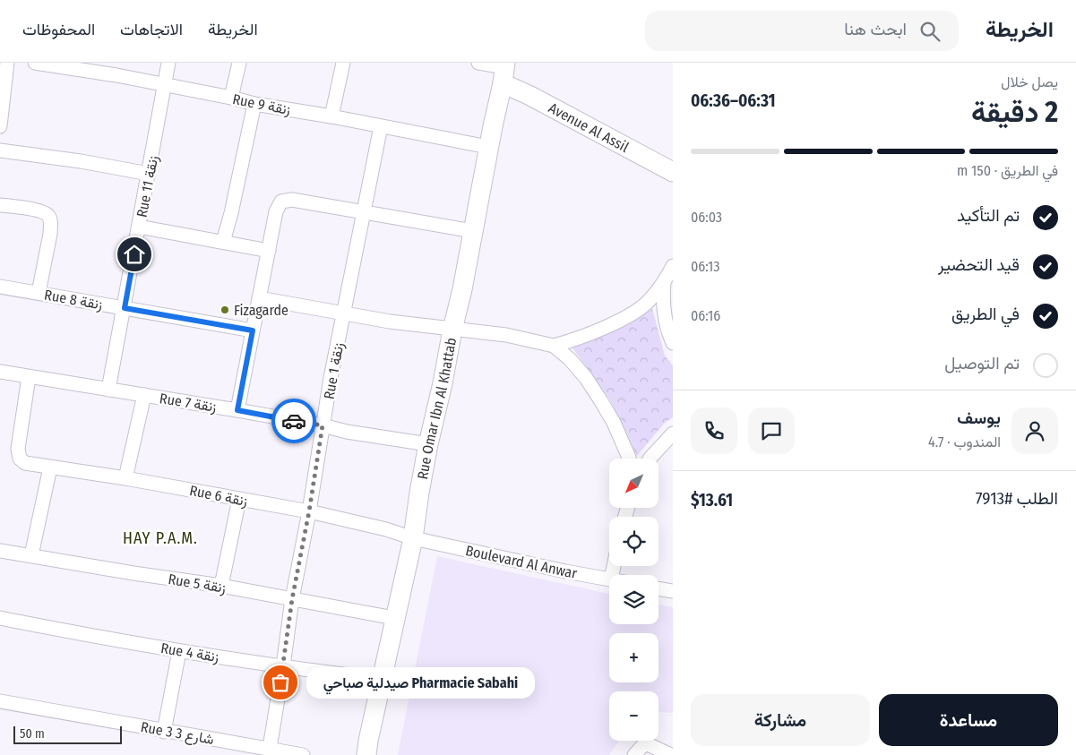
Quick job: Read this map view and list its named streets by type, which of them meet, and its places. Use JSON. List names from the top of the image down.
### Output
{
  "streets": {
    "street": [
      "Rue 9 زنقة",
      "Avenue Al Assil",
      "Rue 11 زنقة",
      "Rue 8 زنقة",
      "Rue 1 زنقة",
      "Rue 7 زنقة",
      "Rue Omar Ibn Al Khattab",
      "Rue 6 زنقة",
      "Boulevard Al Anwar",
      "Rue 5 زنقة",
      "Rue 4 زنقة",
      "Rue 3 شارع 3"
    ]
  },
  "crossings": [
    ["Rue 9 زنقة", "Rue 11 زنقة"],
    ["Rue 9 زنقة", "Rue 1 زنقة"],
    ["Rue 9 زنقة", "Rue Omar Ibn Al Khattab"],
    ["Avenue Al Assil", "Rue Omar Ibn Al Khattab"],
    ["Rue 11 زنقة", "Rue 8 زنقة"],
    ["Rue 11 زنقة", "Rue 7 زنقة"],
    ["Rue 1 زنقة", "Rue 7 زنقة"],
    ["Rue 1 زنقة", "Rue 6 زنقة"],
    ["Rue 1 زنقة", "Rue 5 زنقة"],
    ["Rue 1 زنقة", "Rue 4 زنقة"],
    ["Rue 1 زنقة", "Rue 3 شارع 3"],
    ["Rue 7 زنقة", "Rue Omar Ibn Al Khattab"],
    ["Rue 7 زنقة", "Rue 6 زنقة"],
    ["Rue Omar Ibn Al Khattab", "Rue 6 زنقة"],
    ["Rue Omar Ibn Al Khattab", "Boulevard Al Anwar"],
    ["Rue Omar Ibn Al Khattab", "Rue 5 زنقة"],
    ["Rue Omar Ibn Al Khattab", "Rue 4 زنقة"],
    ["Rue 6 زنقة", "Boulevard Al Anwar"]
  ],
  "districts": ["HAY P.A.M."],
  "places": ["Fizagarde", "Pharmacie Sabahi صيدلية صباحي"],
  "scale_bar": "50 m",
  "north": "bottom left",
  "page": {
    "header": "الخريطة",
    "search": "ابحث هنا",
    "nav": ["الخريطة", "الاتجاهات", "المحفوظات"],
    "heading": ["2 دقيقة", "يصل خلال", "06:31–06:36"],
    "panel": [
      "يوسف",
      "المندوب · 4.7",
      "الطلب #7913",
      "$13.61"
    ],
    "bar": "في الطريق · 150 m",
    "list": [
      ["تم التأكيد", "06:03"],
      ["قيد التحضير", "06:13"],
      ["في الطريق", "06:16"],
      "تم التوصيل"
    ],
    "map_buttons": ["+", "−"],
    "bubble": "Pharmacie Sabahi صيدلية صباحي",
    "buttons": ["مساعدة", "مشاركة"],
    "scale": "50 m"
  }
}
